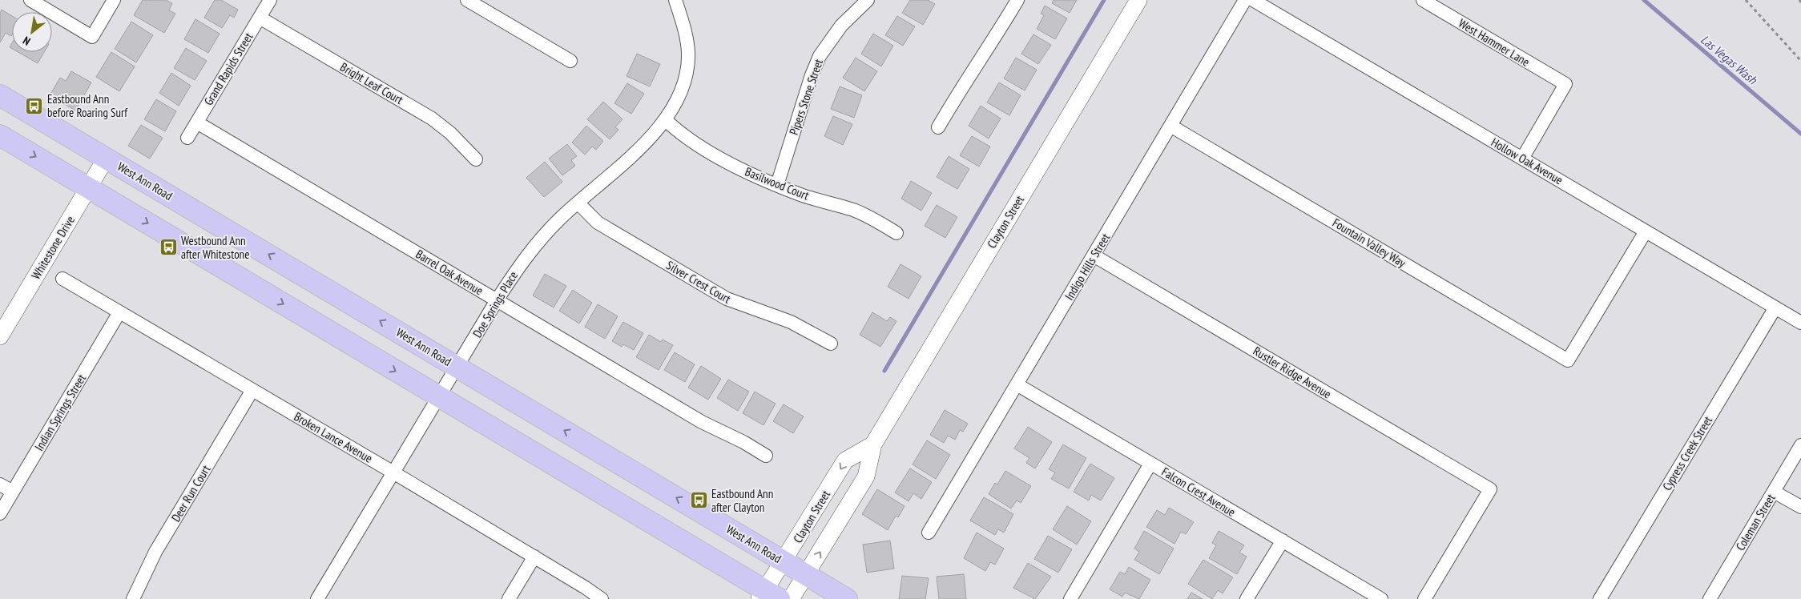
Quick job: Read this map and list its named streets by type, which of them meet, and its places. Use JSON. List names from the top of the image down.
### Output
{
  "streets": {
    "main road": ["West Ann Road"],
    "street": [
      "West Hammer Lane",
      "Grand Rapids Street",
      "Bright Leaf Court",
      "Pipers Stone Street",
      "Hollow Oak Avenue",
      "Basilwood Court",
      "Clayton Street",
      "Fountain Valley Way",
      "Whitestone Drive",
      "Indigo Hills Street",
      "Barrel Oak Avenue",
      "Silver Crest Court",
      "Doe Springs Place",
      "Rustler Ridge Avenue",
      "Indian Springs Street",
      "Broken Lance Avenue",
      "Cypress Creek Street",
      "Falcon Crest Avenue",
      "Deer Run Court",
      "Coleman Street"
    ]
  },
  "crossings": [
    ["West Hammer Lane", "Hollow Oak Avenue"],
    ["Grand Rapids Street", "Bright Leaf Court"],
    ["Grand Rapids Street", "Barrel Oak Avenue"],
    ["Pipers Stone Street", "Basilwood Court"],
    ["Hollow Oak Avenue", "Fountain Valley Way"],
    ["Hollow Oak Avenue", "Cypress Creek Street"],
    ["West Ann Road", "Clayton Street"],
    ["West Ann Road", "Whitestone Drive"],
    ["West Ann Road", "Doe Springs Place"],
    ["Basilwood Court", "Doe Springs Place"],
    ["Fountain Valley Way", "Indigo Hills Street"],
    ["Indigo Hills Street", "Rustler Ridge Avenue"],
    ["Indigo Hills Street", "Falcon Crest Avenue"],
    ["Barrel Oak Avenue", "Doe Springs Place"],
    ["Silver Crest Court", "Doe Springs Place"],
    ["Doe Springs Place", "Broken Lance Avenue"],
    ["Indian Springs Street", "Broken Lance Avenue"],
    ["Broken Lance Avenue", "Deer Run Court"]
  ],
  "water": ["Las Vegas Wash"],
  "places": {
    "bus stop": ["Eastbound Ann before Roaring Surf", "Westbound Ann after Whitestone", "Eastbound Ann after Clayton"]
  },
  "north": "bottom left"
}
